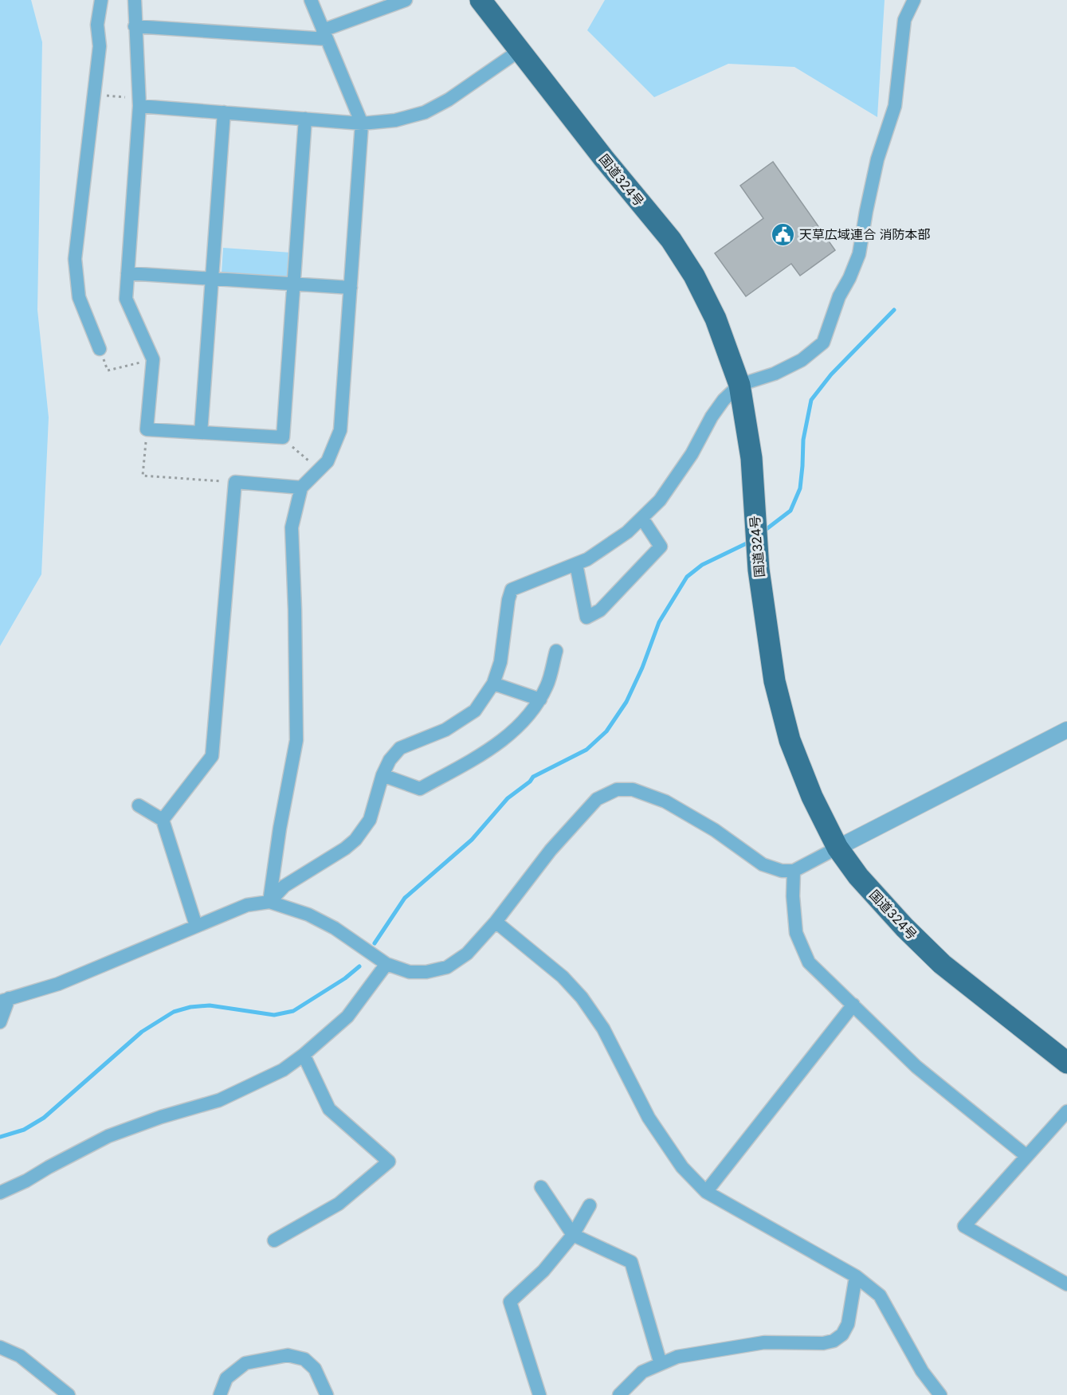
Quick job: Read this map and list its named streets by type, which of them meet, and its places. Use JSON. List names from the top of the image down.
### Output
{
  "streets": {
    "highway": ["国道324号"]
  },
  "places": {
    "public building": ["天草広域連合 消防本部"]
  }
}
